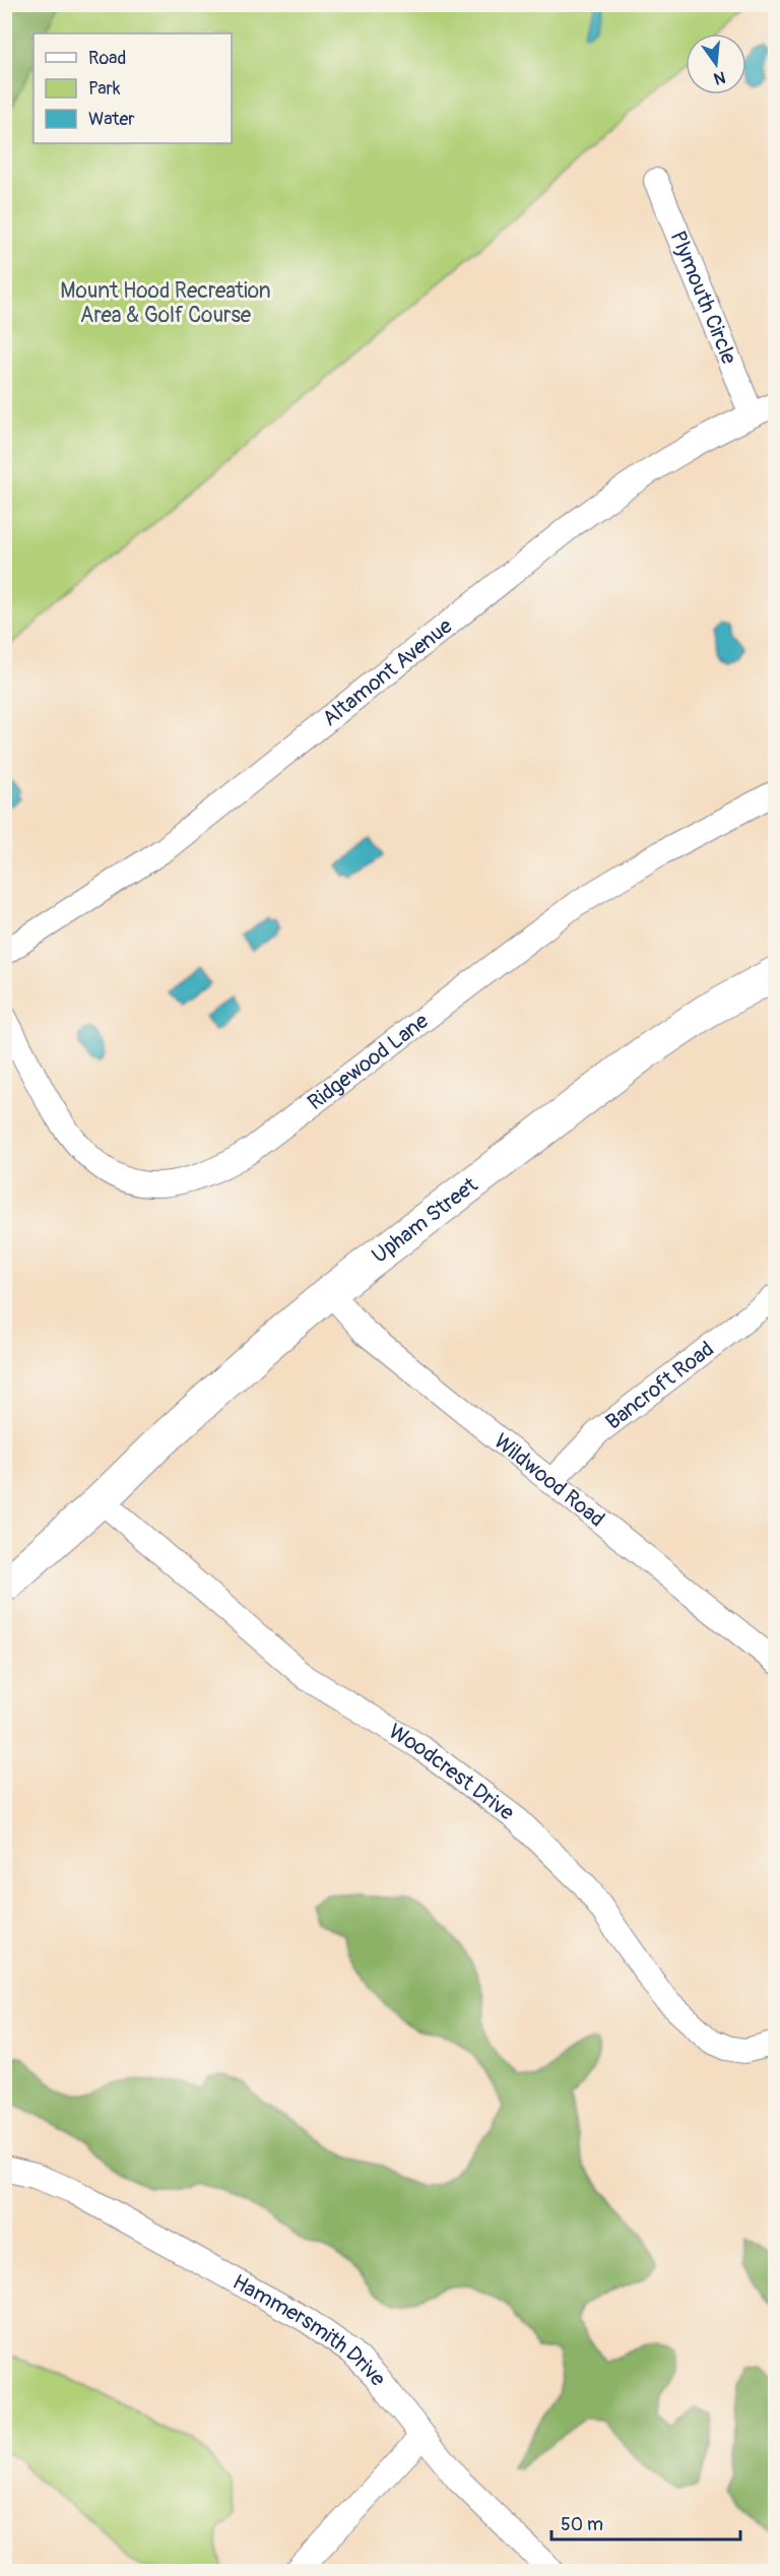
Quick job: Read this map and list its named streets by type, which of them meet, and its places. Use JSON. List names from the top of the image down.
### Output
{
  "streets": {
    "main road": ["Upham Street"],
    "street": [
      "Plymouth Circle",
      "Altamont Avenue",
      "Ridgewood Lane",
      "Bancroft Road",
      "Wildwood Road",
      "Woodcrest Drive",
      "Hammersmith Drive"
    ]
  },
  "crossings": [
    ["Plymouth Circle", "Altamont Avenue"],
    ["Upham Street", "Wildwood Road"],
    ["Upham Street", "Woodcrest Drive"],
    ["Bancroft Road", "Wildwood Road"]
  ],
  "parks": ["Mount Hood Recreation Area & Golf Course"],
  "legend": ["Road", "Park", "Water"],
  "scale_bar": "50 m",
  "north": "bottom"
}
